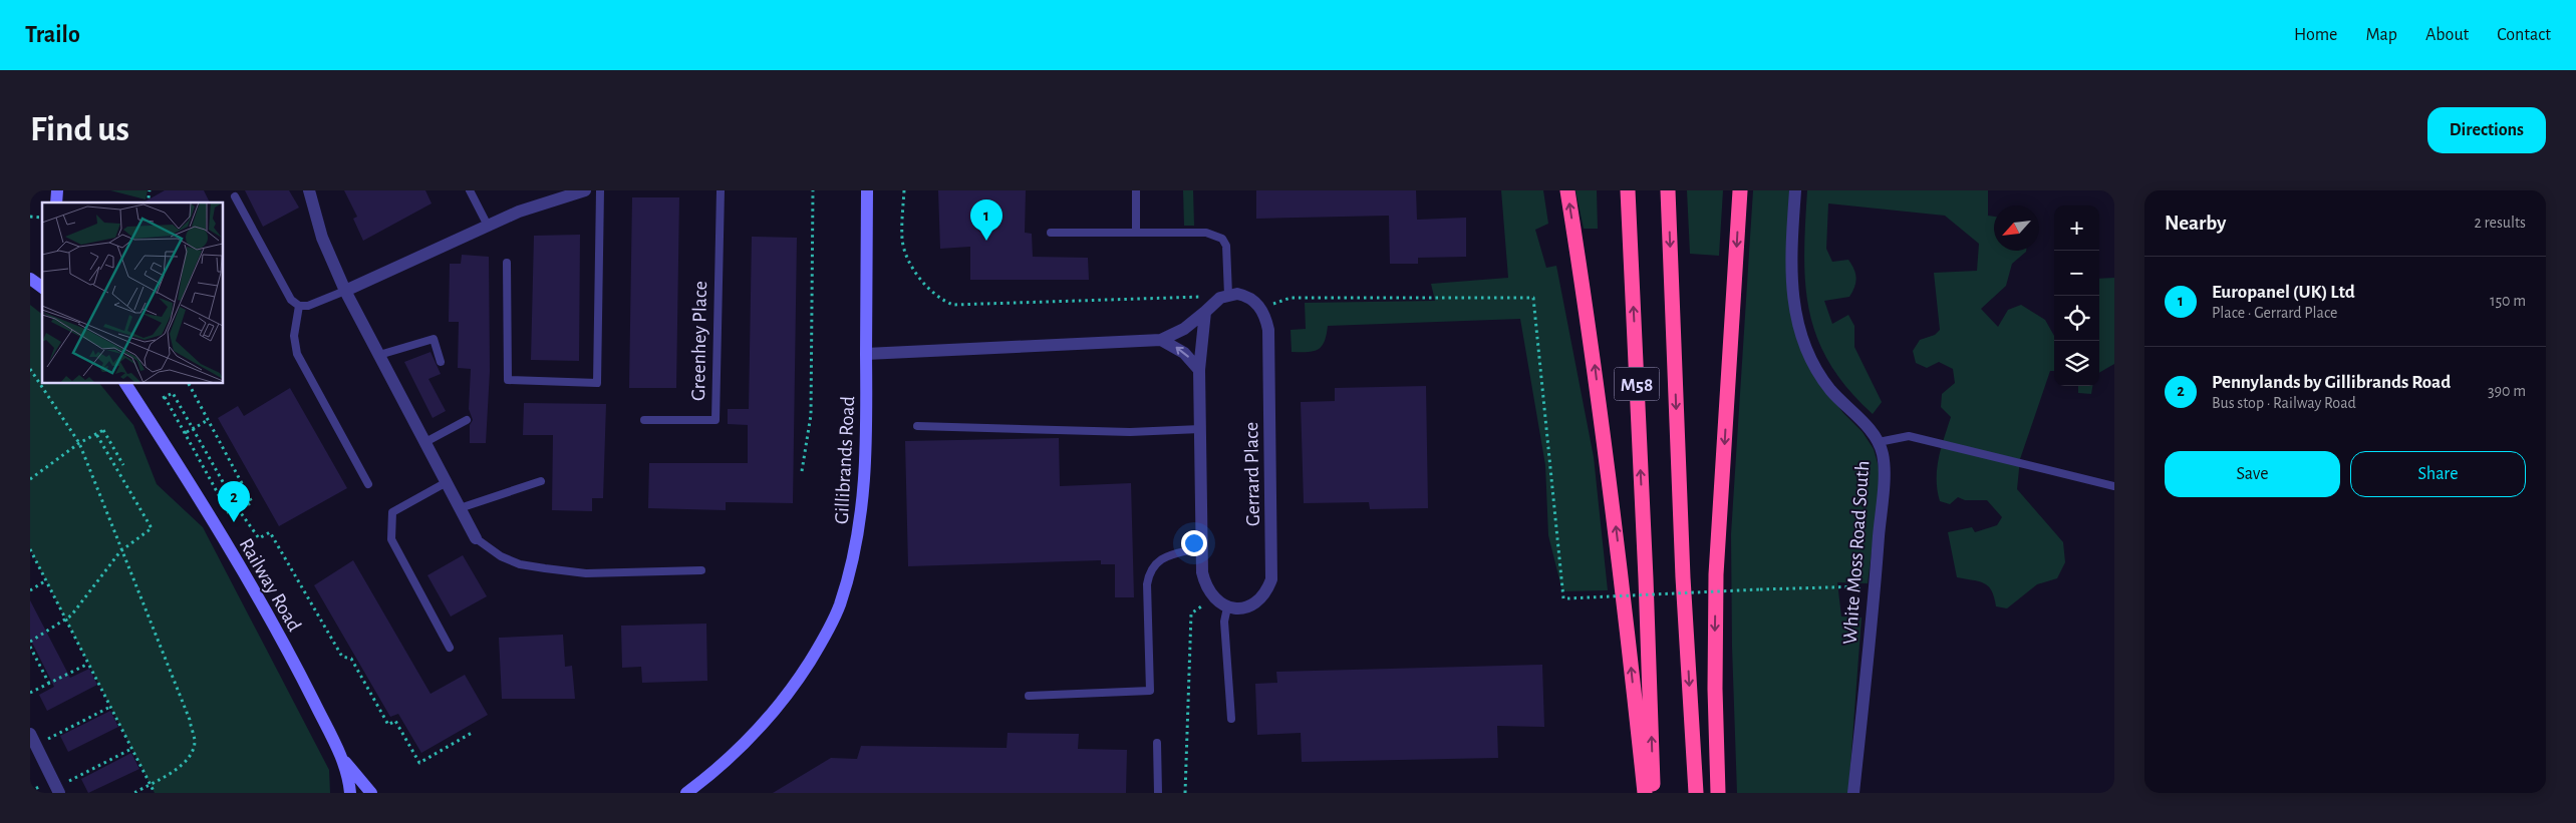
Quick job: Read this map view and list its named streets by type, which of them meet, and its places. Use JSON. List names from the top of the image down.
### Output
{
  "streets": {
    "highway": ["M58"],
    "street": [
      "Gillibrands Road",
      "Gerrard Place",
      "White Moss Road South",
      "Railway Road"
    ],
    "lane": ["Greenhey Place"]
  },
  "north": "bottom left",
  "page": {
    "header": "Trailo",
    "nav": [
      "Home",
      "Map",
      "About",
      "Contact"
    ],
    "buttons": [
      "Directions",
      ["Save", "Share"]
    ],
    "title": "Find us",
    "heading": ["Nearby", "2 results"],
    "pins": ["1", "2"],
    "map_buttons": ["+", "−"],
    "list": [
      {
        "mark": "1",
        "name": "Europanel (UK) Ltd",
        "note": "Place · Gerrard Place",
        "value": "150 m"
      },
      {
        "mark": "2",
        "name": "Pennylands by Gillibrands Road",
        "note": "Bus stop · Railway Road",
        "value": "390 m"
      }
    ]
  }
}
